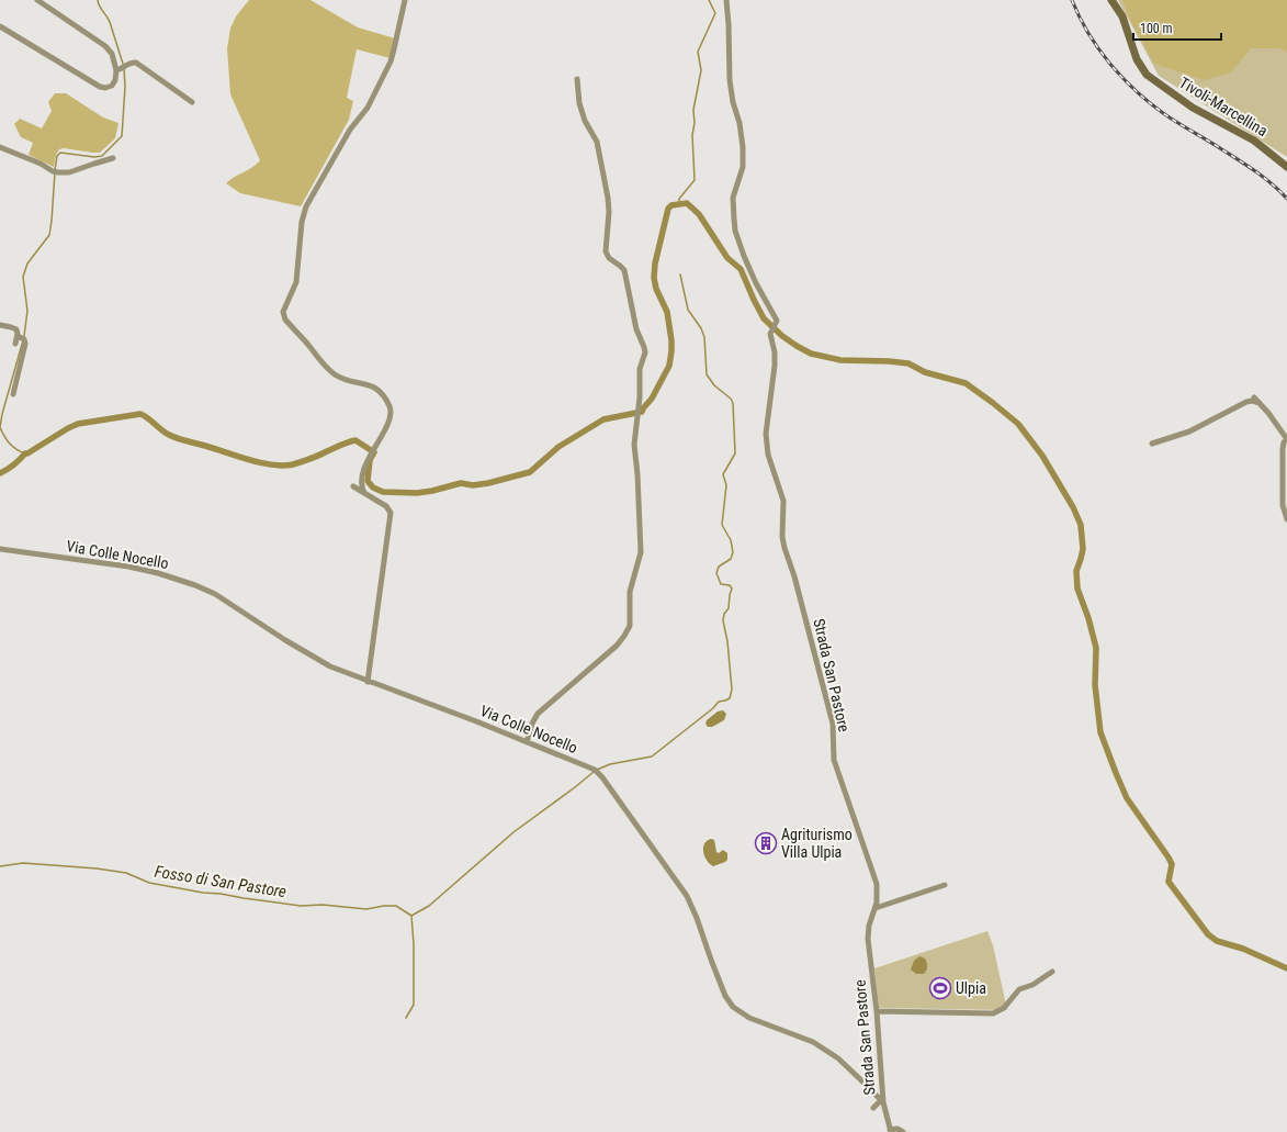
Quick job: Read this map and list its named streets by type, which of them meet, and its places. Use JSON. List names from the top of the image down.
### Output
{
  "streets": {
    "main road": ["Tivoli-Marcellina"],
    "street": ["Via Colle Nocello", "Strada San Pastore"]
  },
  "crossings": [
    ["Via Colle Nocello", "Strada San Pastore"]
  ],
  "water": ["Fosso di San Pastore"],
  "places": {
    "building": ["Agriturismo Villa Ulpia"],
    "sports": ["Ulpia"]
  },
  "scale_bar": "100 m"
}
